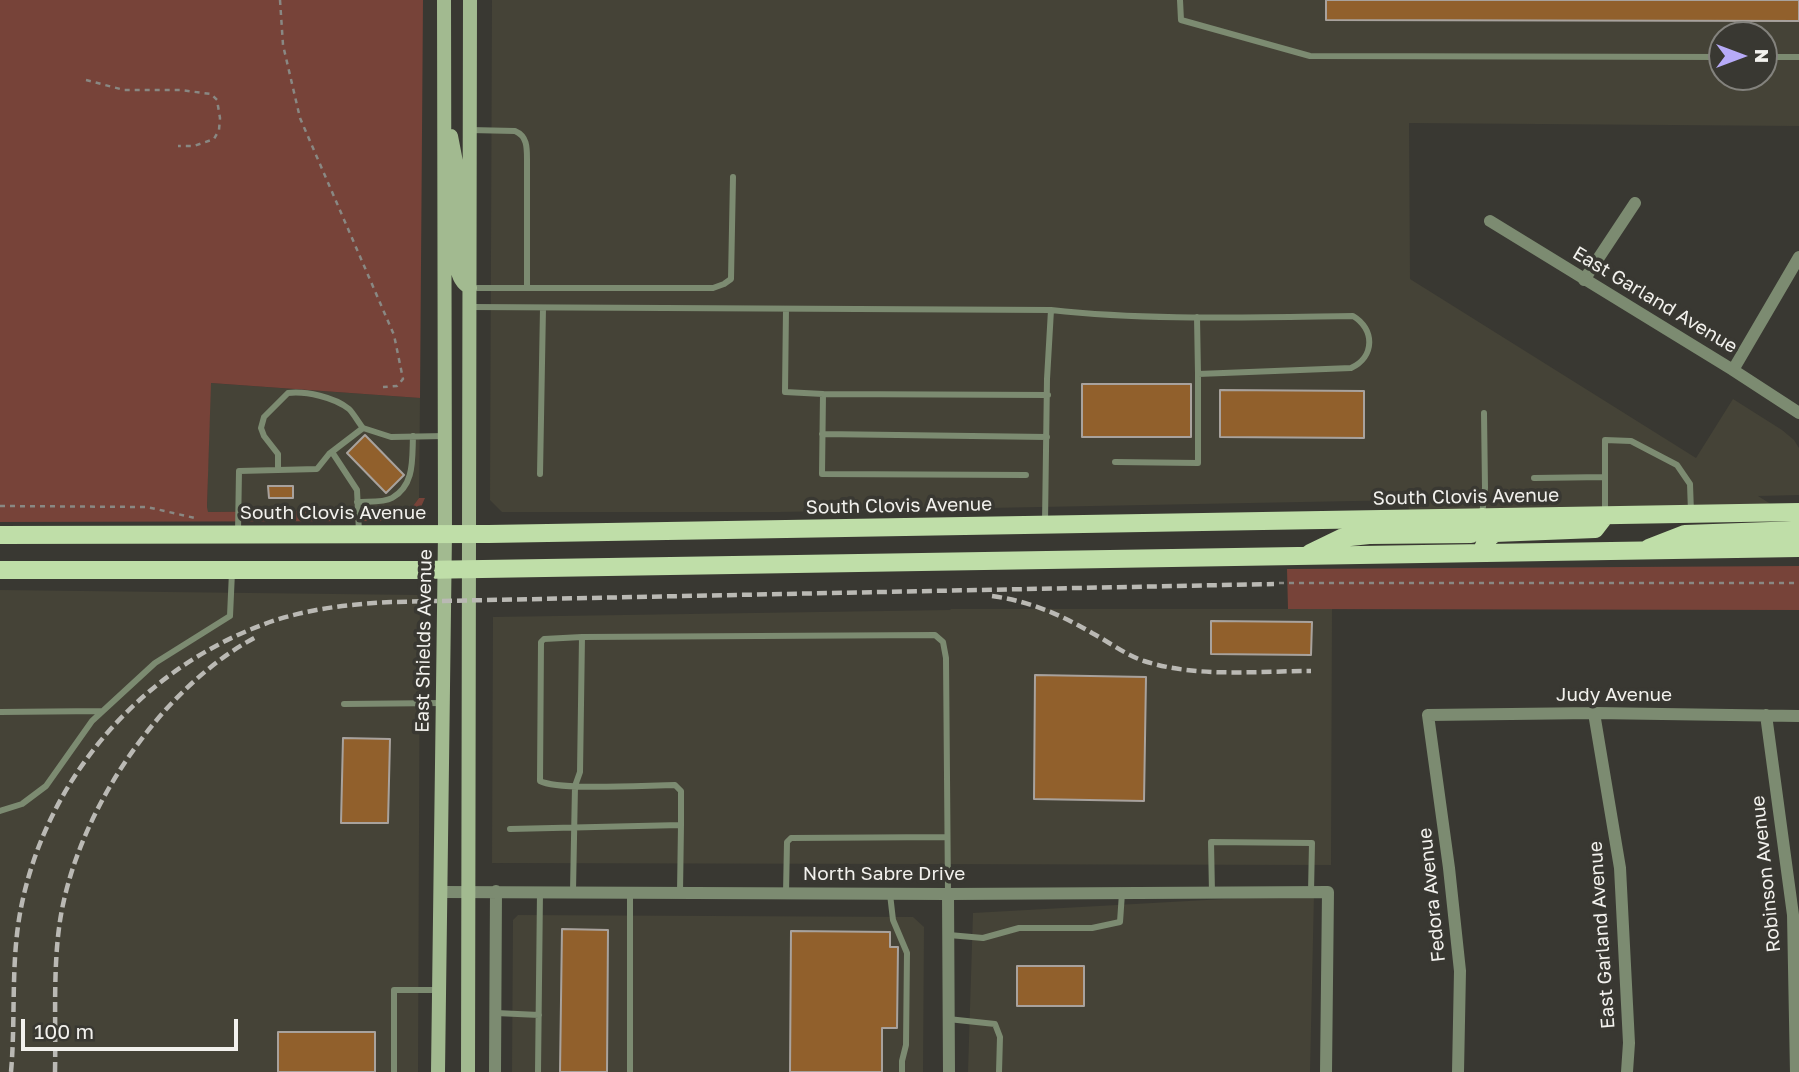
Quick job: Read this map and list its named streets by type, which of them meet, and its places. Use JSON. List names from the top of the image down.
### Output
{
  "streets": {
    "main road": ["South Clovis Avenue", "East Shields Avenue"],
    "street": [
      "East Garland Avenue",
      "Judy Avenue",
      "North Sabre Drive",
      "Robinson Avenue",
      "Fedora Avenue"
    ]
  },
  "crossings": [
    ["East Garland Avenue", "Judy Avenue"],
    ["South Clovis Avenue", "East Shields Avenue"],
    ["East Shields Avenue", "North Sabre Drive"],
    ["Judy Avenue", "Robinson Avenue"],
    ["Judy Avenue", "Fedora Avenue"]
  ],
  "scale_bar": "100 m",
  "north": "right"
}
